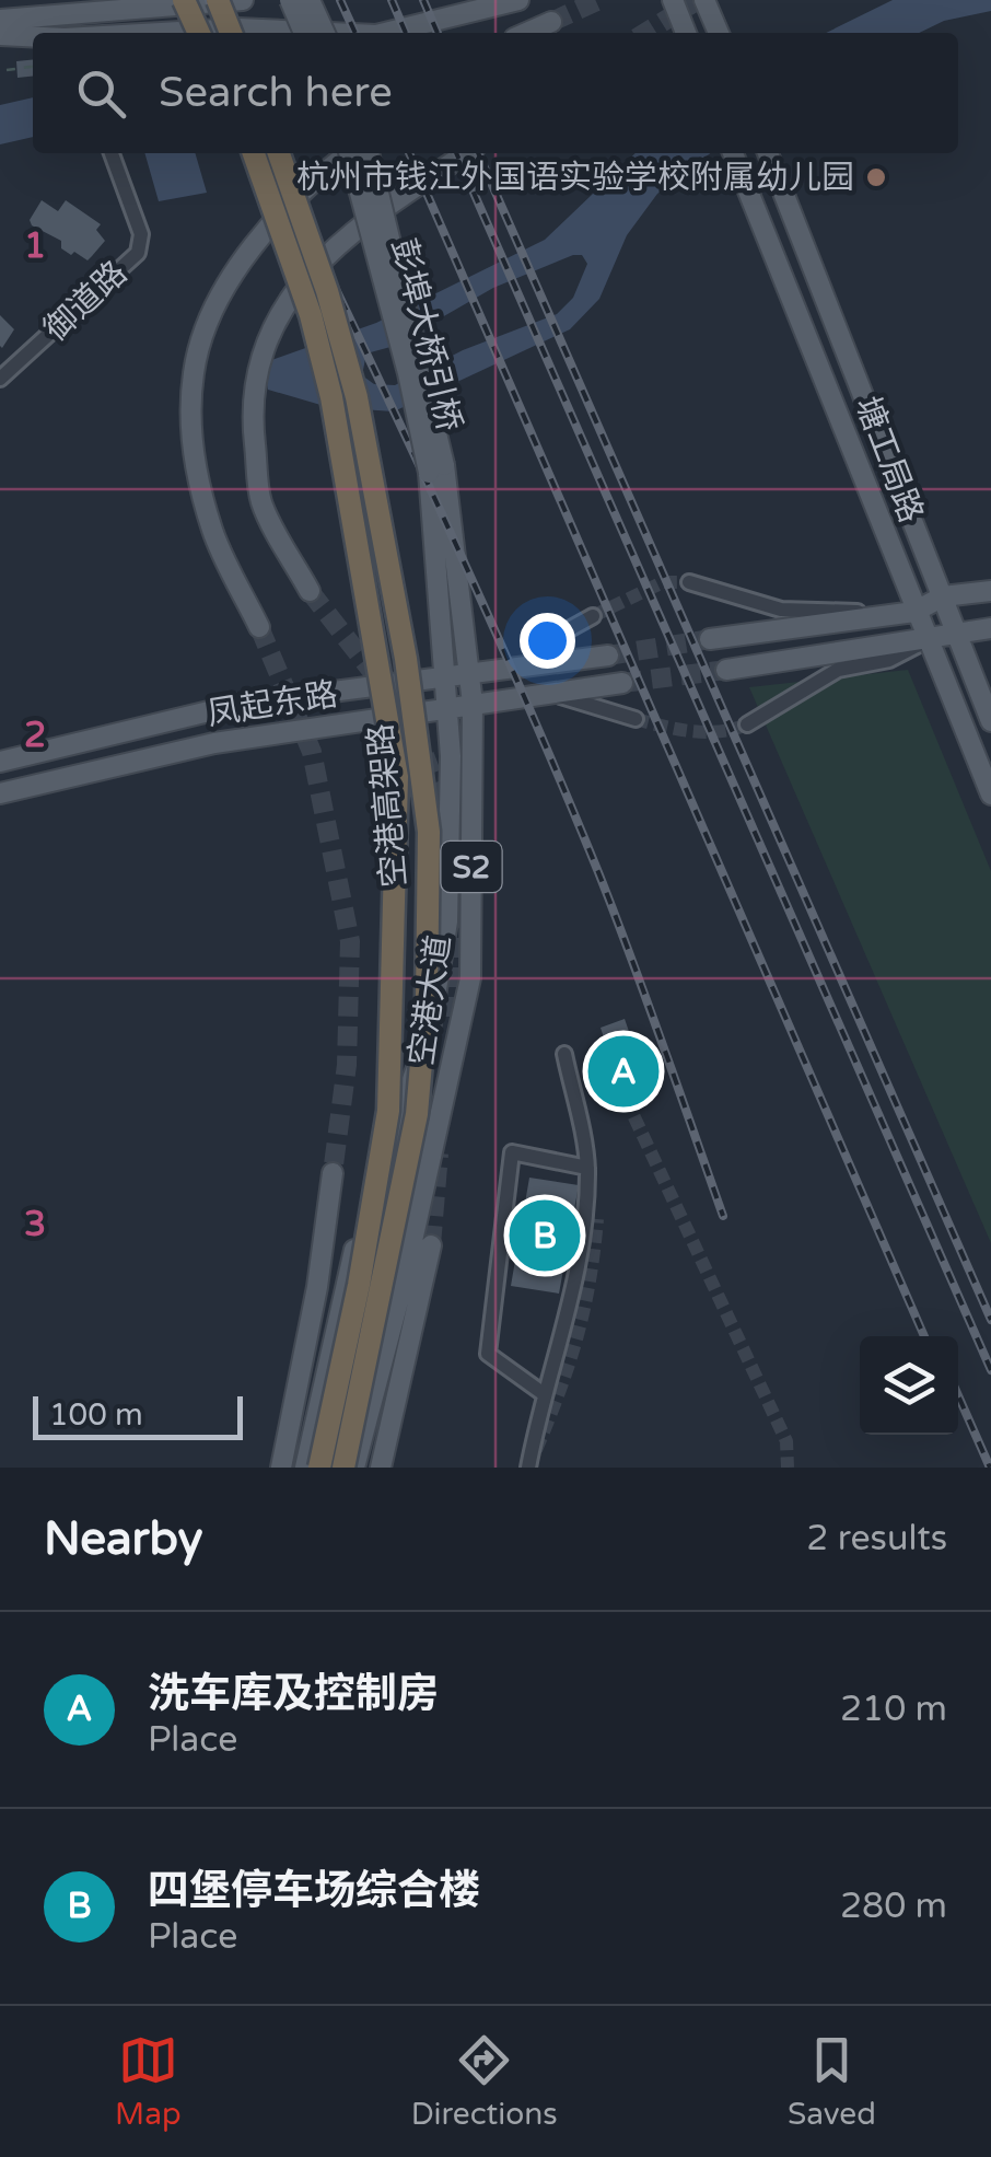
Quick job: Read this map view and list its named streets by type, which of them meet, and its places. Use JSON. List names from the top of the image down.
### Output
{
  "streets": {
    "highway": ["空港高架路"],
    "main road": [
      "彭埠大桥引桥",
      "塘工局路",
      "凤起东路",
      "S2",
      "空港大道"
    ],
    "street": ["御道路"]
  },
  "crossings": [
    ["彭埠大桥引桥", "空港大道"],
    ["凤起东路", "空港大道"]
  ],
  "places": ["杭州市钱江外国语实验学校附属幼儿园"],
  "scale_bar": "100 m",
  "page": {
    "search": "Search here",
    "pins": ["A", "B"],
    "scale": "100 m",
    "heading": ["Nearby", "2 results"],
    "list": [
      {
        "mark": "A",
        "name": "洗车库及控制房",
        "note": "Place",
        "value": "210 m"
      },
      {
        "mark": "B",
        "name": "四堡停车场综合楼",
        "note": "Place",
        "value": "280 m"
      }
    ],
    "nav": ["Map", "Directions", "Saved"]
  },
  "grid": {
    "rows": ["1", "2", "3"]
  }
}
